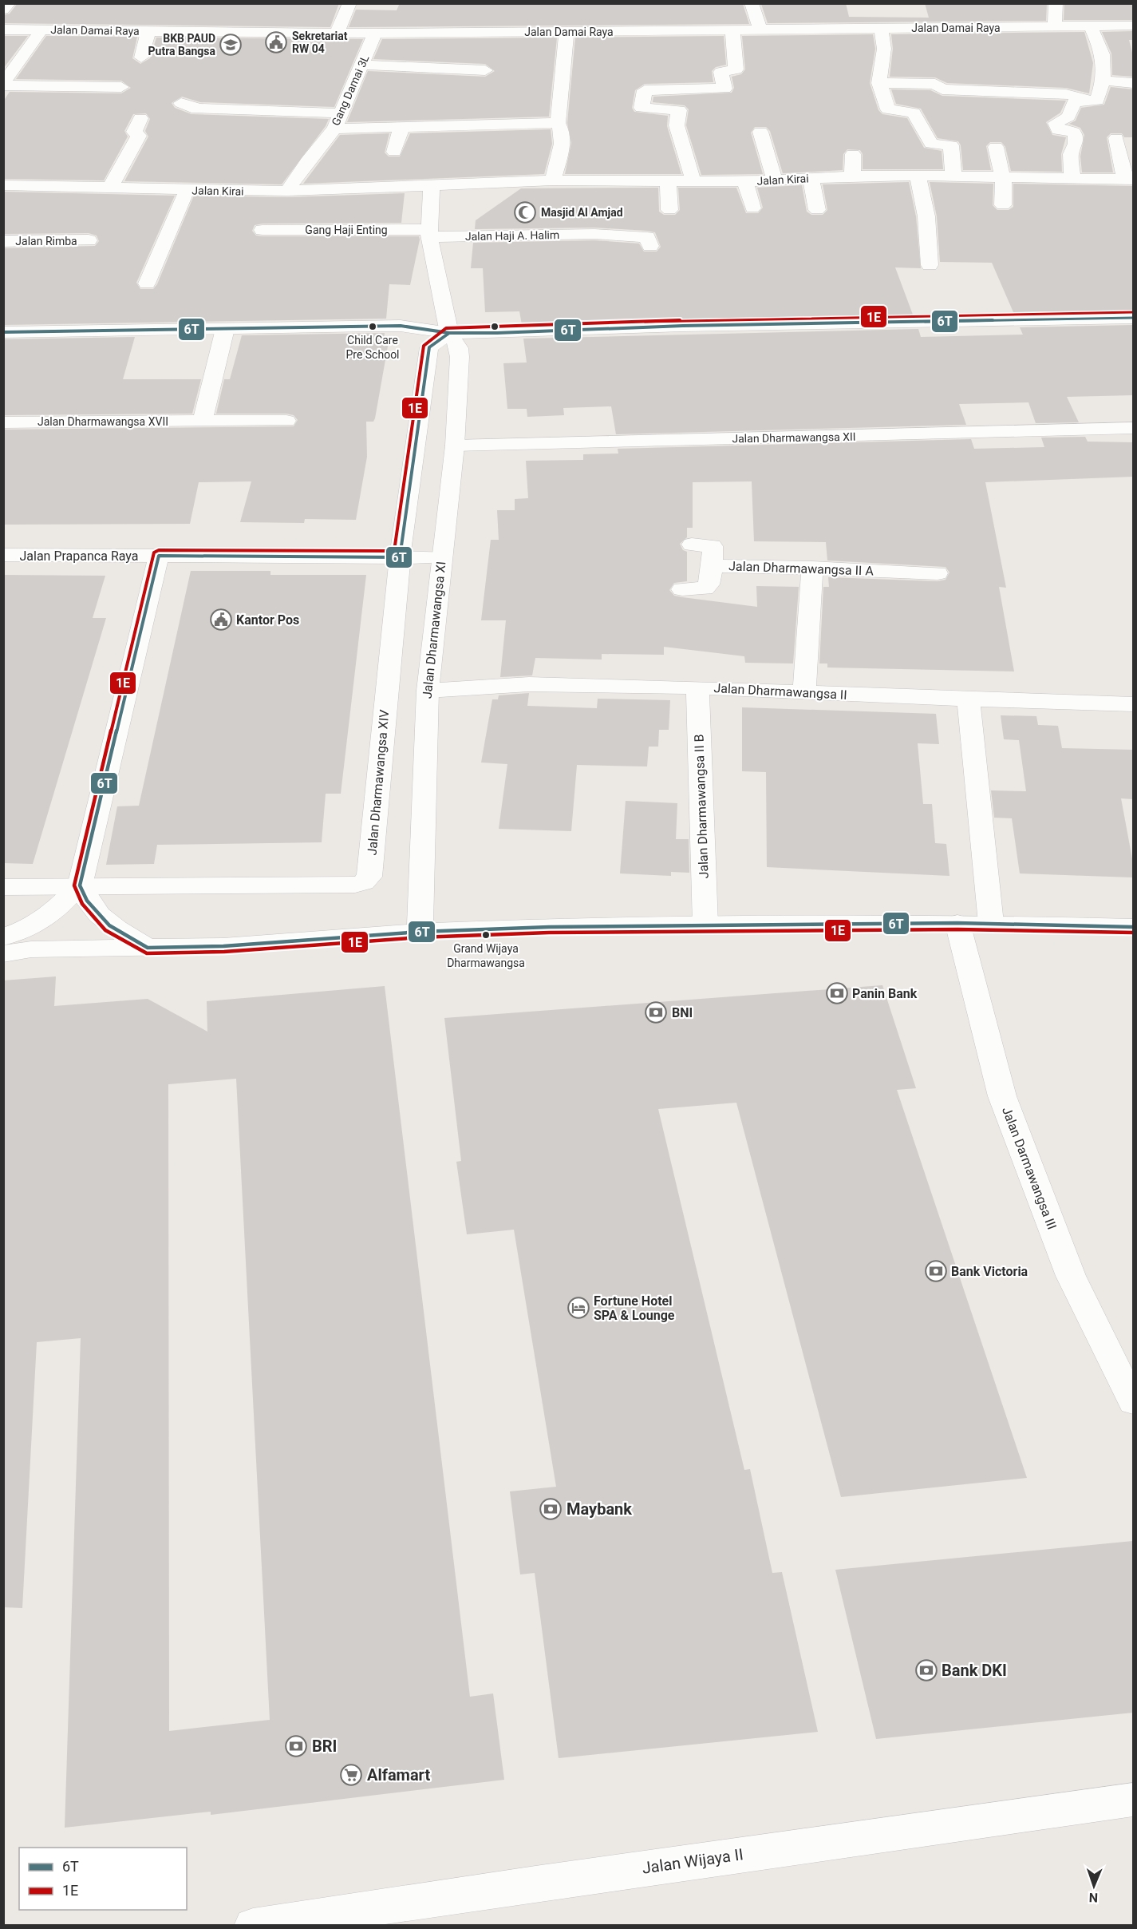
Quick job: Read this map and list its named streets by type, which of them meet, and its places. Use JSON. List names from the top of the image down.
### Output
{
  "streets": {
    "street": [
      "Jalan Damai Raya",
      "Gang Damai 3L",
      "Jalan Kirai",
      "Gang Haji Enting",
      "Jalan Haji A. Halim",
      "Jalan Rimba",
      "Jalan Dharmawangsa XVII",
      "Jalan Dharmawangsa XII",
      "Jalan Prapanca Raya",
      "Jalan Dharmawangsa II A",
      "Jalan Dharmawangsa XI",
      "Jalan Dharmawangsa II",
      "Jalan Dharmawangsa XIV",
      "Jalan Dharmawangsa II B",
      "Jalan Darmawangsa III",
      "Jalan Wijaya II"
    ]
  },
  "crossings": [
    ["Jalan Damai Raya", "Gang Damai 3L"],
    ["Gang Damai 3L", "Jalan Kirai"],
    ["Gang Haji Enting", "Jalan Haji A. Halim"],
    ["Jalan Dharmawangsa XII", "Jalan Dharmawangsa XI"],
    ["Jalan Prapanca Raya", "Jalan Dharmawangsa XI"],
    ["Jalan Prapanca Raya", "Jalan Dharmawangsa XIV"],
    ["Jalan Dharmawangsa XI", "Jalan Dharmawangsa II"],
    ["Jalan Dharmawangsa XI", "Jalan Dharmawangsa XIV"],
    ["Jalan Dharmawangsa II", "Jalan Dharmawangsa II B"]
  ],
  "places": {
    "public building": ["Sekretariat RW 04", "Kantor Pos"],
    "school or university": ["BKB PAUD Putra Bangsa"],
    "mosque": ["Masjid Al Amjad"],
    "other": ["Child Care Pre School", "Grand Wijaya Dharmawangsa"],
    "bank": [
      "Panin Bank",
      "BNI",
      "Bank Victoria",
      "Maybank",
      "Bank DKI",
      "BRI"
    ],
    "hotel": ["Fortune Hotel SPA & Lounge"],
    "supermarket": ["Alfamart"]
  },
  "lines": ["transit line 1E", "transit line 6T"],
  "legend": ["6T", "1E"],
  "north": "bottom"
}
